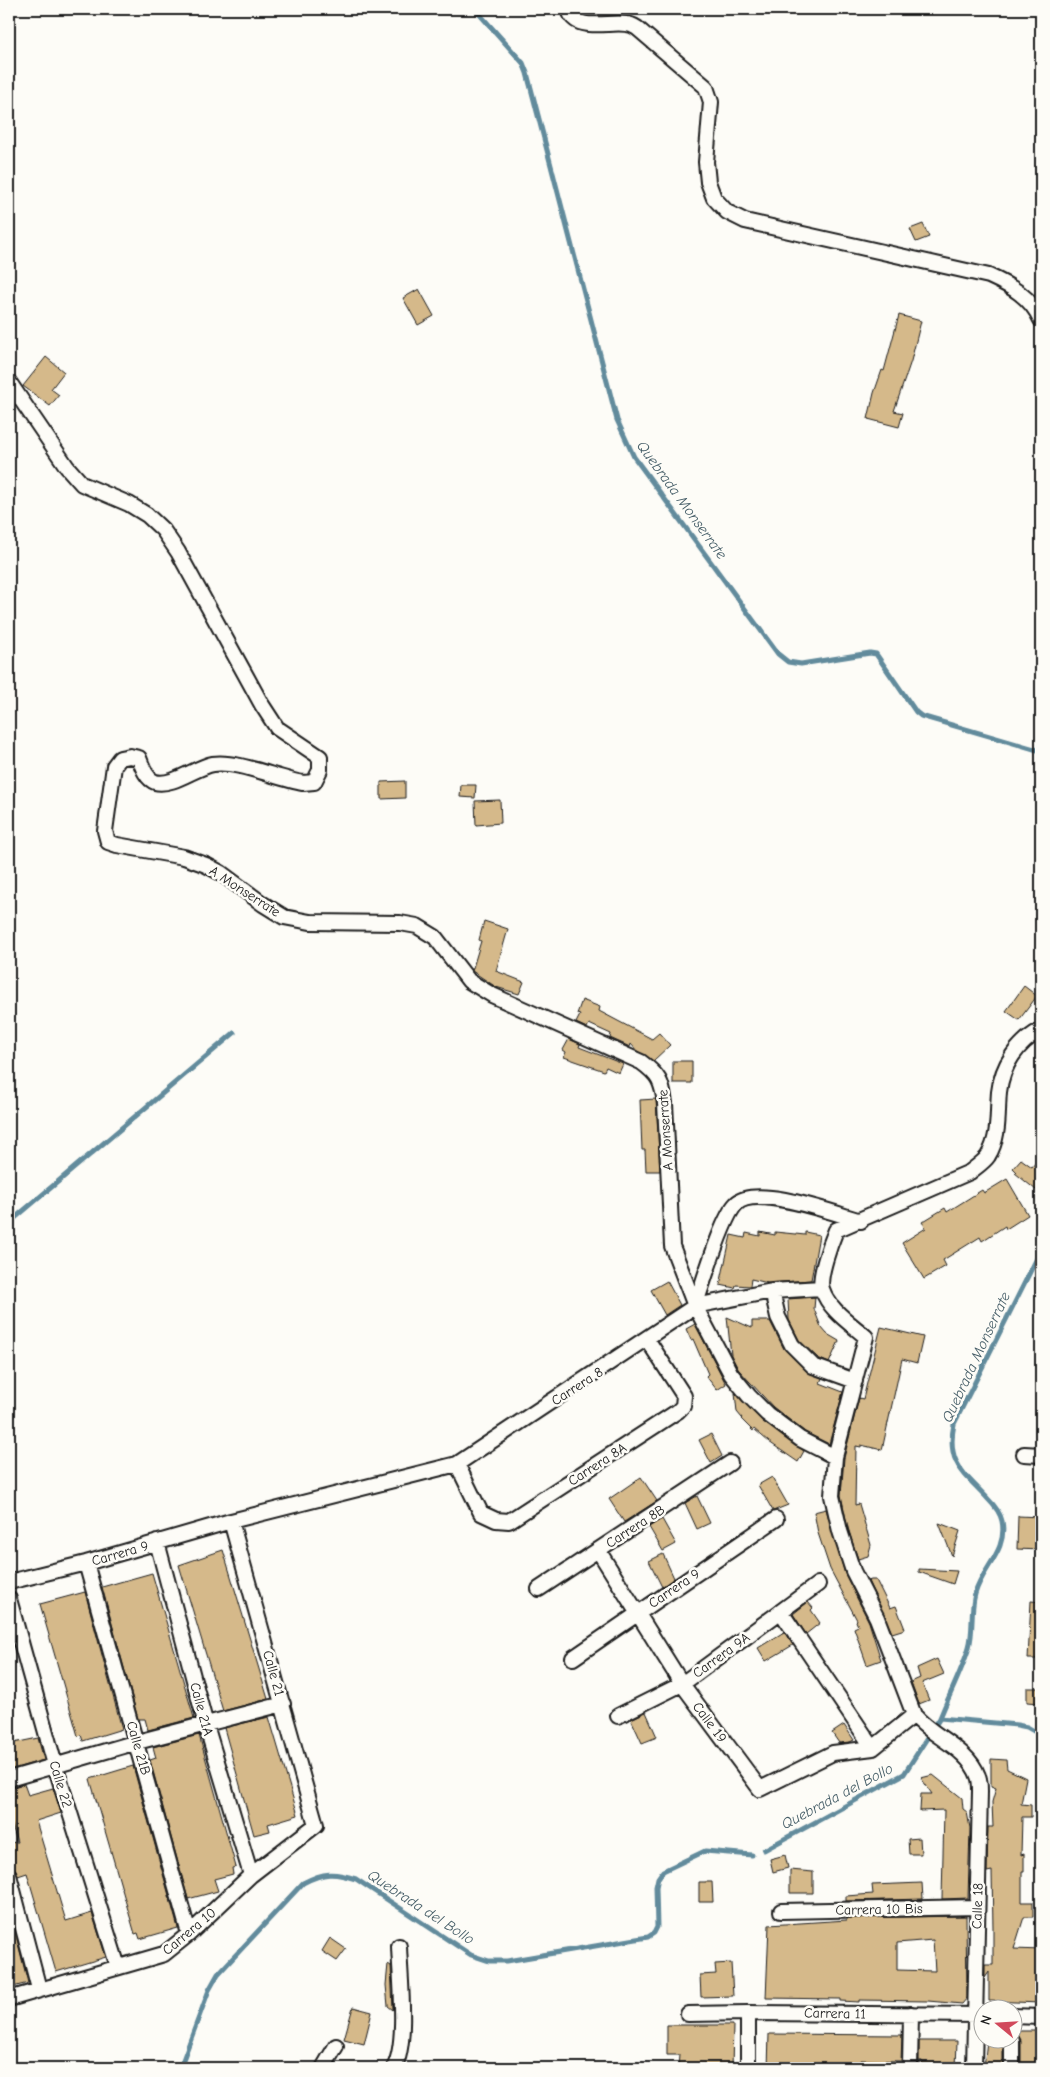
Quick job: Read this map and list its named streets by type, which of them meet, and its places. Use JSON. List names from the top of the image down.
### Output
{
  "streets": {
    "street": [
      "A Monserrate",
      "Carrera 8",
      "Carrera 8A",
      "Carrera 8B",
      "Carrera 9",
      "Carrera 9A",
      "Calle 21",
      "Calle 21A",
      "Calle 19",
      "Calle 21B",
      "Calle 22",
      "Calle 18",
      "Carrera 10 Bis",
      "Carrera 10",
      "Carrera 11"
    ]
  },
  "crossings": [
    ["A Monserrate", "Carrera 8"],
    ["Carrera 8", "Carrera 8A"],
    ["Carrera 8", "Carrera 9"],
    ["Carrera 8", "Calle 21"],
    ["Carrera 8B", "Calle 19"],
    ["Carrera 9", "Calle 21"],
    ["Carrera 9", "Calle 21A"],
    ["Carrera 9", "Calle 19"],
    ["Carrera 9", "Calle 21B"],
    ["Carrera 9A", "Calle 19"],
    ["Calle 21", "Carrera 10"],
    ["Calle 21A", "Carrera 10"],
    ["Calle 21B", "Carrera 10"],
    ["Calle 22", "Carrera 10"],
    ["Calle 18", "Carrera 10 Bis"]
  ],
  "water": ["Quebrada Monserrate", "Quebrada del Bollo"],
  "north": "left"
}
